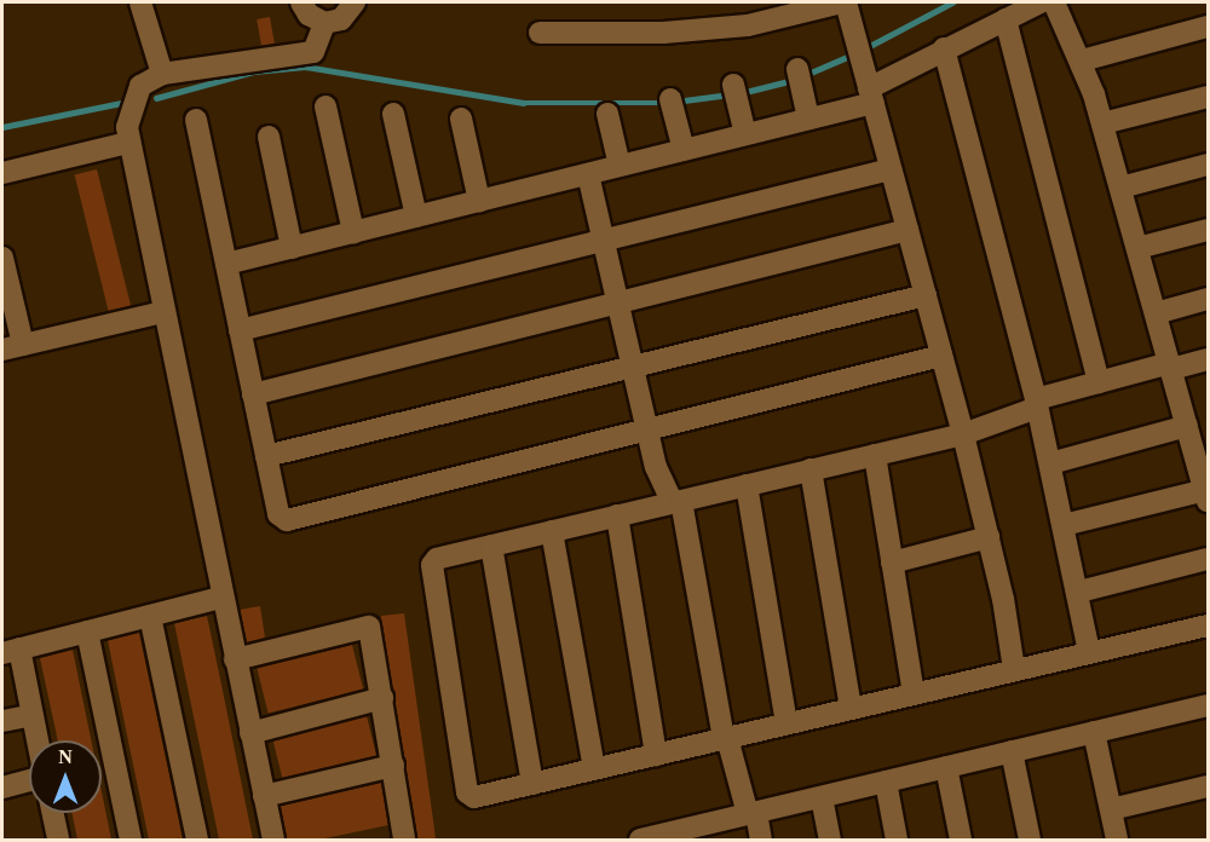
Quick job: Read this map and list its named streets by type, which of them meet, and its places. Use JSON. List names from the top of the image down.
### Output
{
  "north": "top"
}
